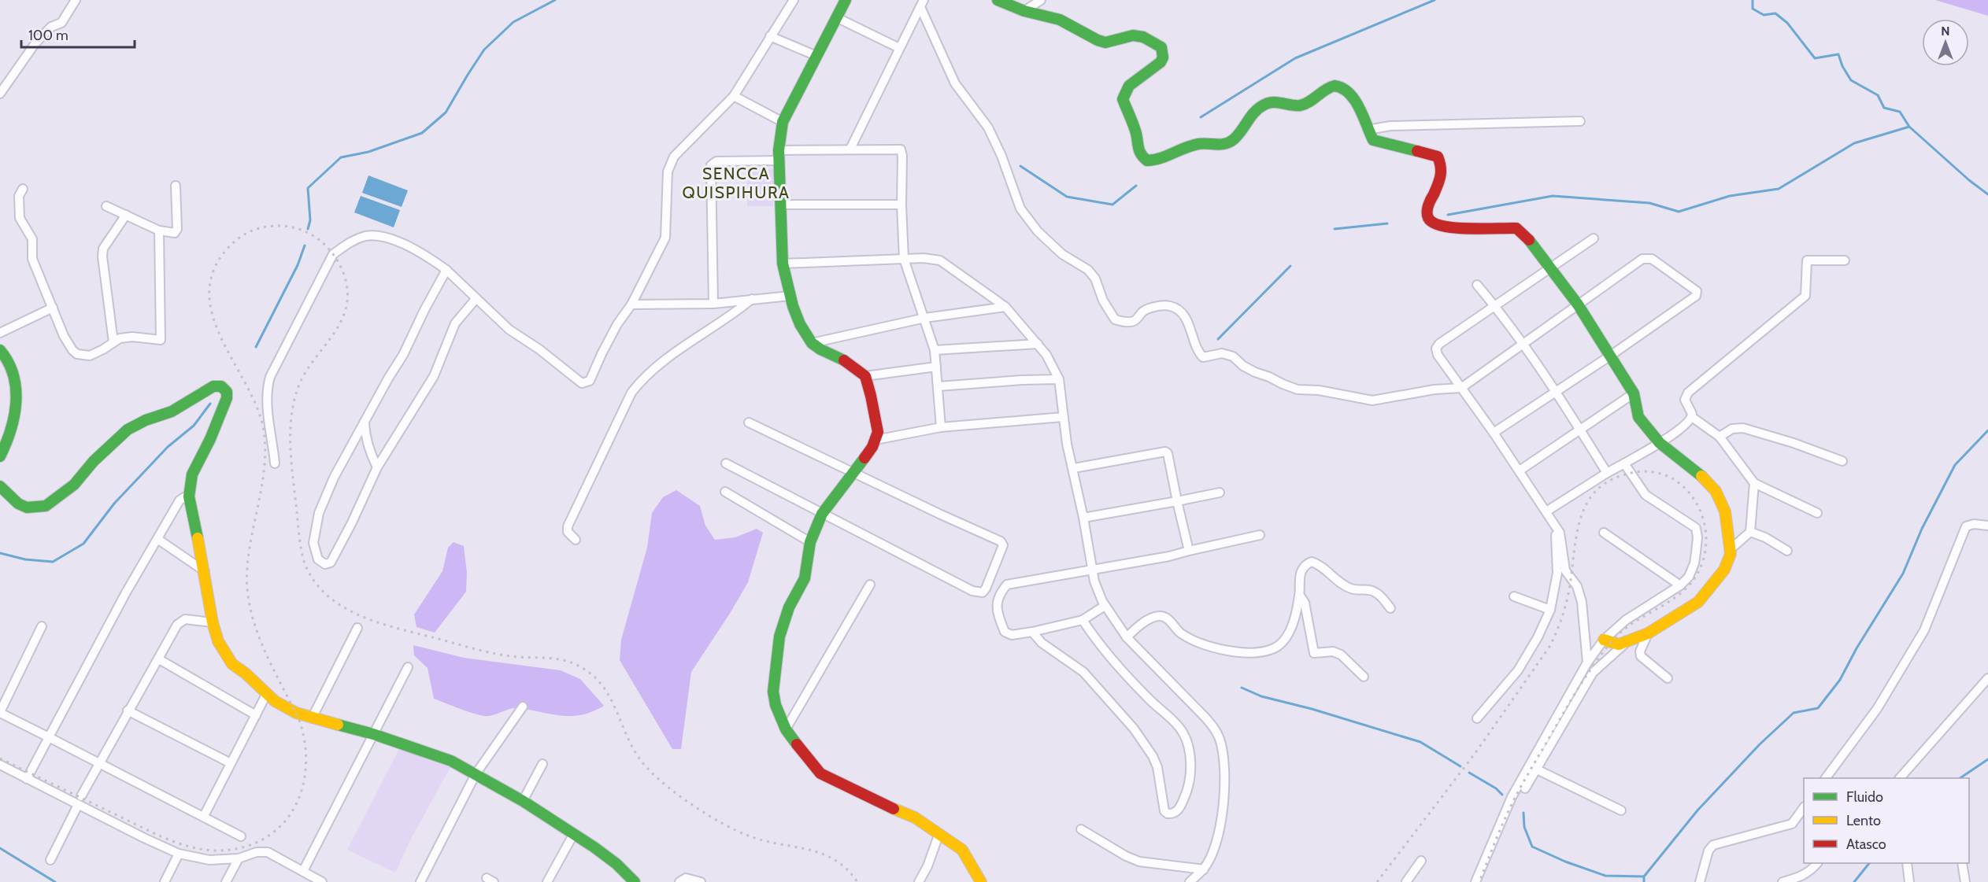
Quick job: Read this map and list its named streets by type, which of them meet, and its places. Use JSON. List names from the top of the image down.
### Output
{
  "districts": ["SENCCA QUISPIHURA"],
  "legend": ["Fluido", "Lento", "Atasco"],
  "scale_bar": "100 m",
  "north": "top"
}
